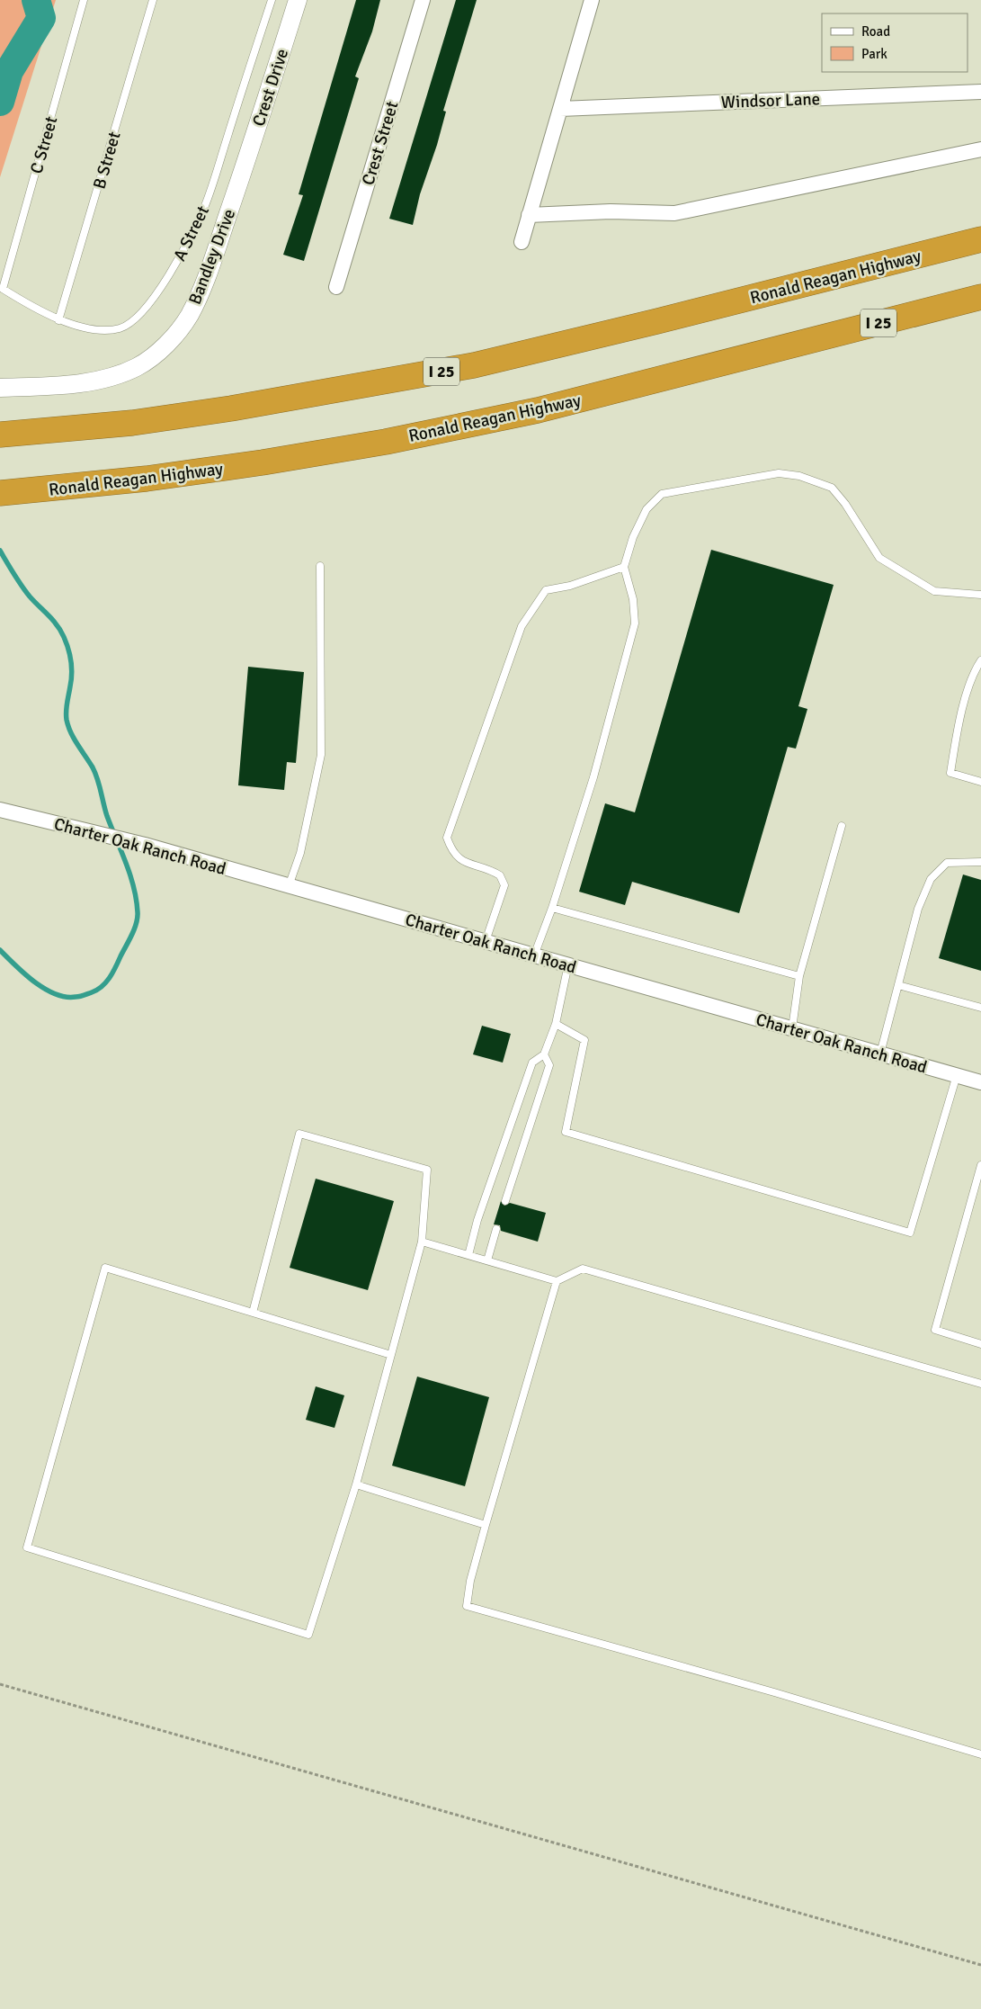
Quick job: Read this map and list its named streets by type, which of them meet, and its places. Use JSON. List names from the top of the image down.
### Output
{
  "streets": {
    "highway": ["Ronald Reagan Highway", "I 25"],
    "street": [
      "Crest Drive",
      "Windsor Lane",
      "Crest Street",
      "Bandley Drive",
      "Charter Oak Ranch Road"
    ],
    "lane": ["C Street", "B Street", "A Street"]
  },
  "crossings": [
    ["Crest Drive", "Bandley Drive"],
    ["C Street", "A Street"],
    ["B Street", "A Street"]
  ],
  "legend": ["Road", "Park"]
}
